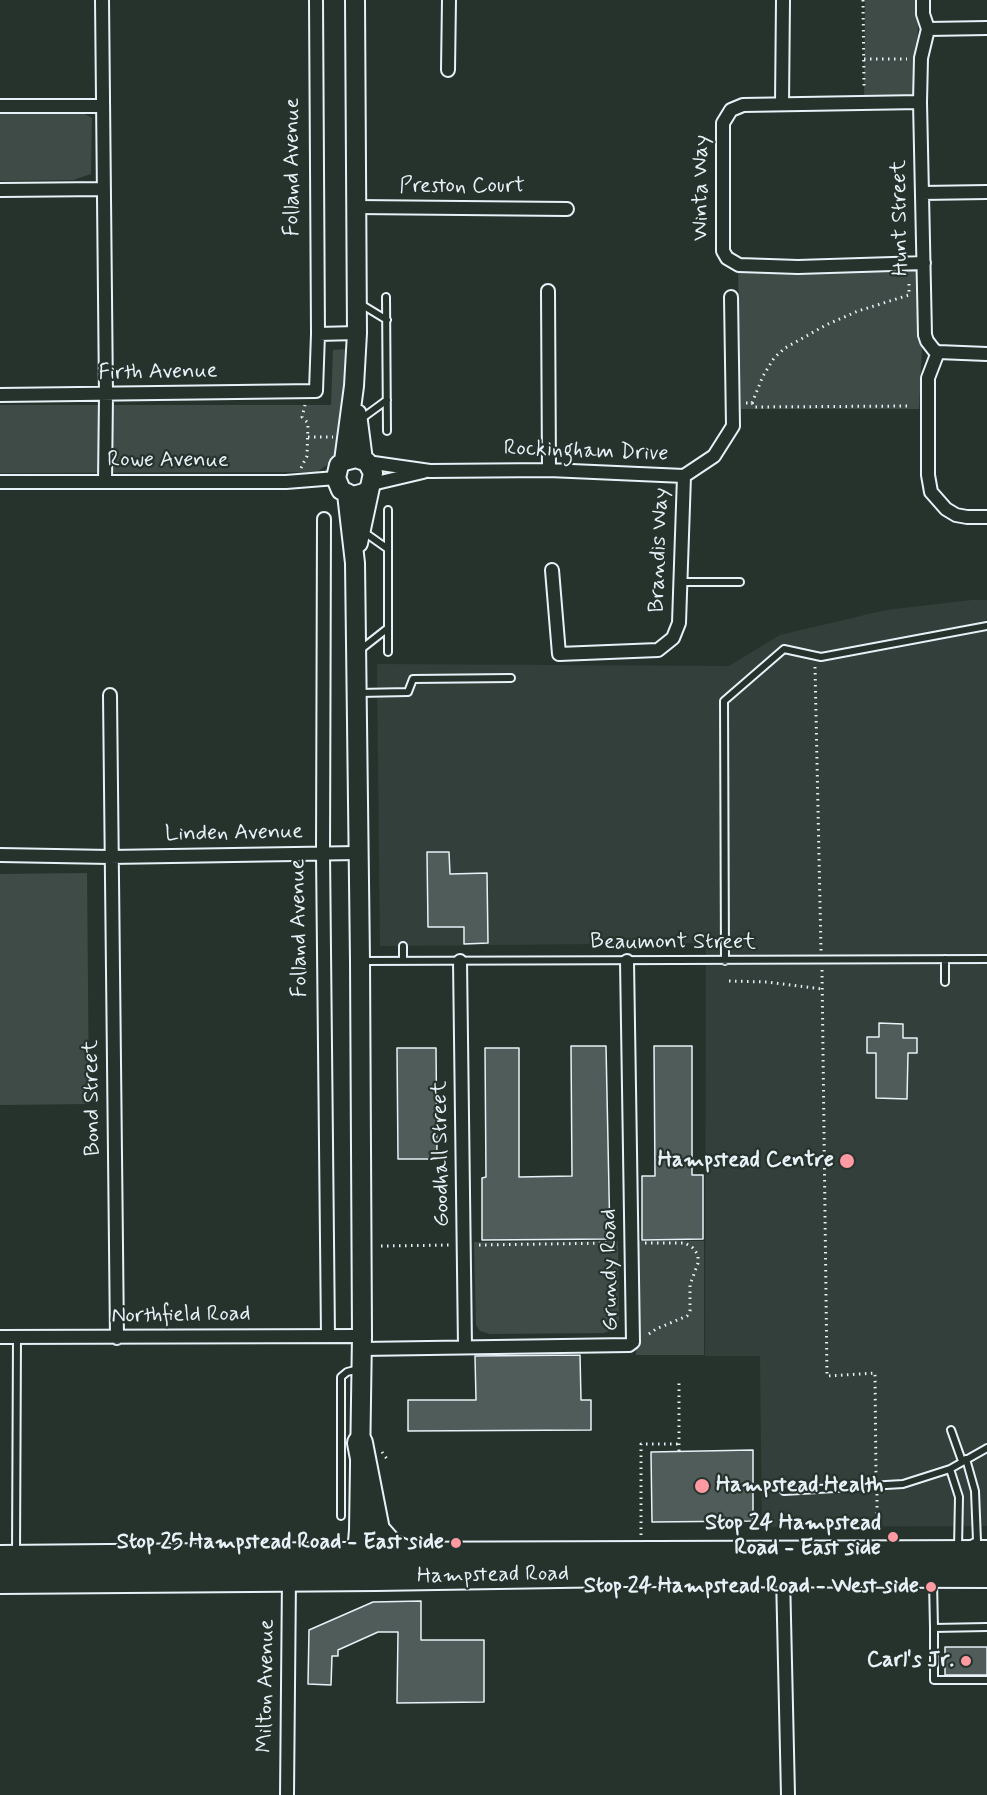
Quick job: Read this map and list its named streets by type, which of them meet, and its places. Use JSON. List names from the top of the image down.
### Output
{
  "streets": {
    "highway": ["Hampstead Road"],
    "street": [
      "Folland Avenue",
      "Preston Court",
      "Winta Way",
      "Hunt Street",
      "Firth Avenue",
      "Rockingham Drive",
      "Rowe Avenue",
      "Brandis Way",
      "Linden Avenue",
      "Bond Street",
      "Goodhall Street",
      "Grundy Road",
      "Northfield Road",
      "Milton Avenue"
    ],
    "lane": ["Beaumont Street"]
  },
  "crossings": [
    ["Folland Avenue", "Firth Avenue"],
    ["Folland Avenue", "Linden Avenue"],
    ["Folland Avenue", "Northfield Road"],
    ["Winta Way", "Hunt Street"],
    ["Rockingham Drive", "Rowe Avenue"],
    ["Rockingham Drive", "Brandis Way"],
    ["Linden Avenue", "Bond Street"],
    ["Beaumont Street", "Goodhall Street"],
    ["Beaumont Street", "Grundy Road"],
    ["Bond Street", "Northfield Road"],
    ["Goodhall Street", "Grundy Road"],
    ["Grundy Road", "Northfield Road"],
    ["Hampstead Road", "Milton Avenue"]
  ],
  "places": [
    "Hampstead Centre",
    "Hampstead Health",
    "Stop 24 Hampstead Road - East side",
    "Stop 25 Hampstead Road - East side",
    "Stop 24 Hampstead Road - West side",
    "Carl's Jr."
  ]
}
